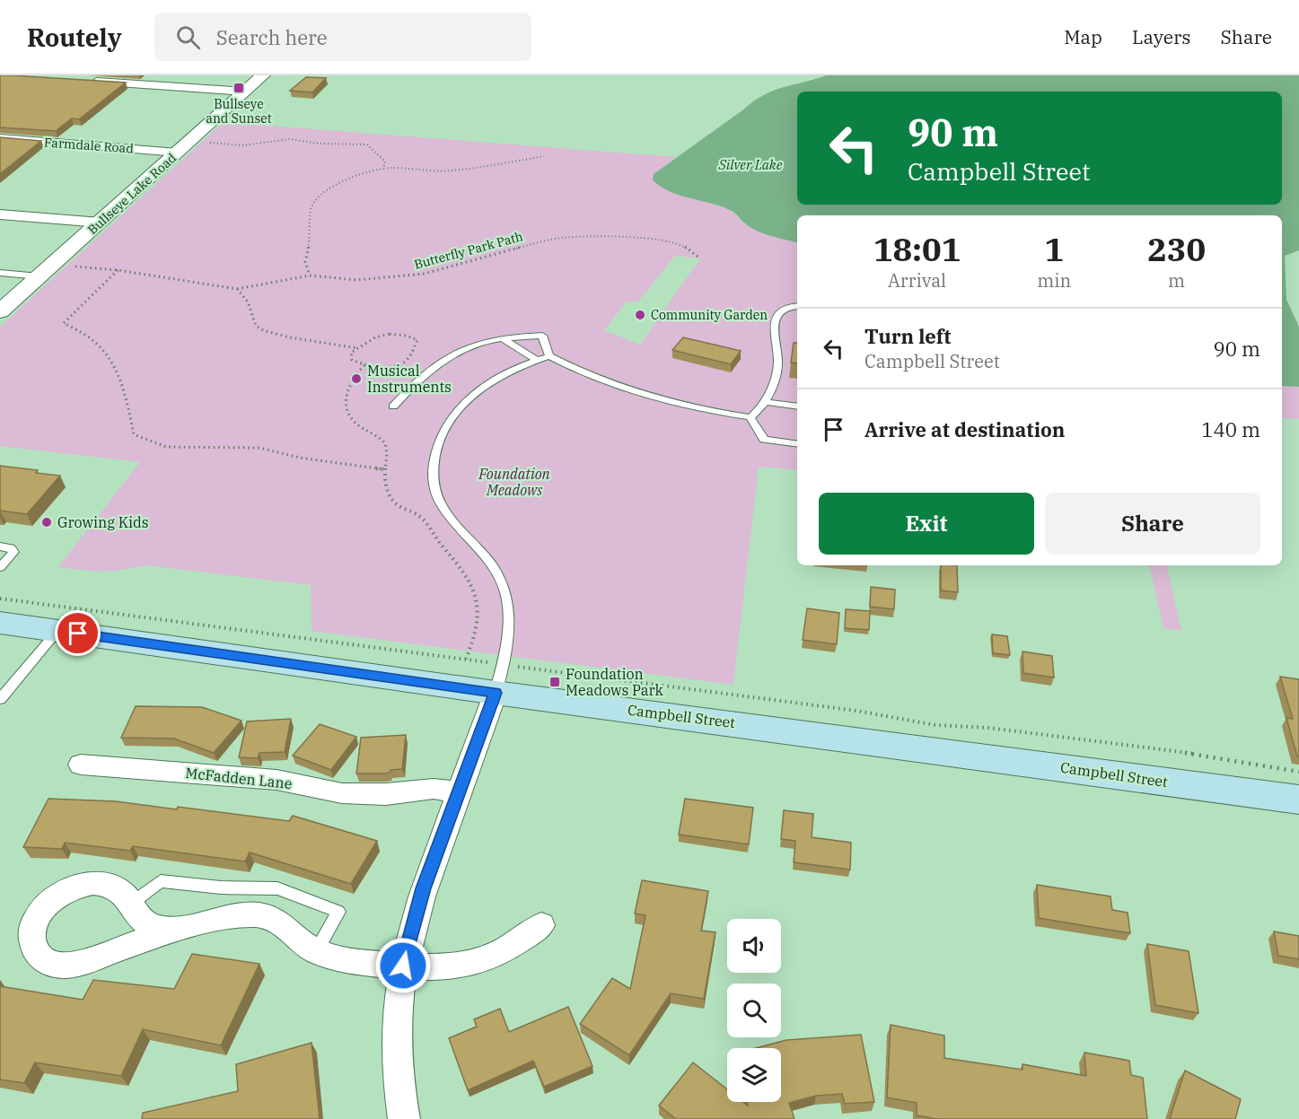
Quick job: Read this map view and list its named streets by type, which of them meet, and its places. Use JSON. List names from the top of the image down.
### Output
{
  "streets": {
    "main road": ["Campbell Street"],
    "street": ["Farmdale Road", "Bullseye Lake Road", "McFadden Lane"],
    "path": ["Butterfly Park Path"]
  },
  "crossings": [
    ["Farmdale Road", "Bullseye Lake Road"],
    ["Bullseye Lake Road", "Butterfly Park Path"]
  ],
  "water": ["Silver Lake"],
  "parks": ["Foundation Meadows"],
  "places": {
    "transit": ["Bullseye and Sunset", "Foundation Meadows Park"],
    "other": ["Community Garden", "Musical Instruments", "Growing Kids"]
  },
  "page": {
    "header": "Routely",
    "search": "Search here",
    "nav": ["Map", "Layers", "Share"],
    "turn": ["90 m", "Campbell Street"],
    "eta": [
      "18:01",
      "Arrival",
      "1",
      "min",
      "230",
      "m"
    ],
    "list": [
      {
        "name": "Turn left",
        "note": "Campbell Street",
        "value": "90 m"
      },
      {
        "name": "Arrive at destination",
        "value": "140 m"
      }
    ],
    "buttons": ["Exit", "Share"]
  }
}
